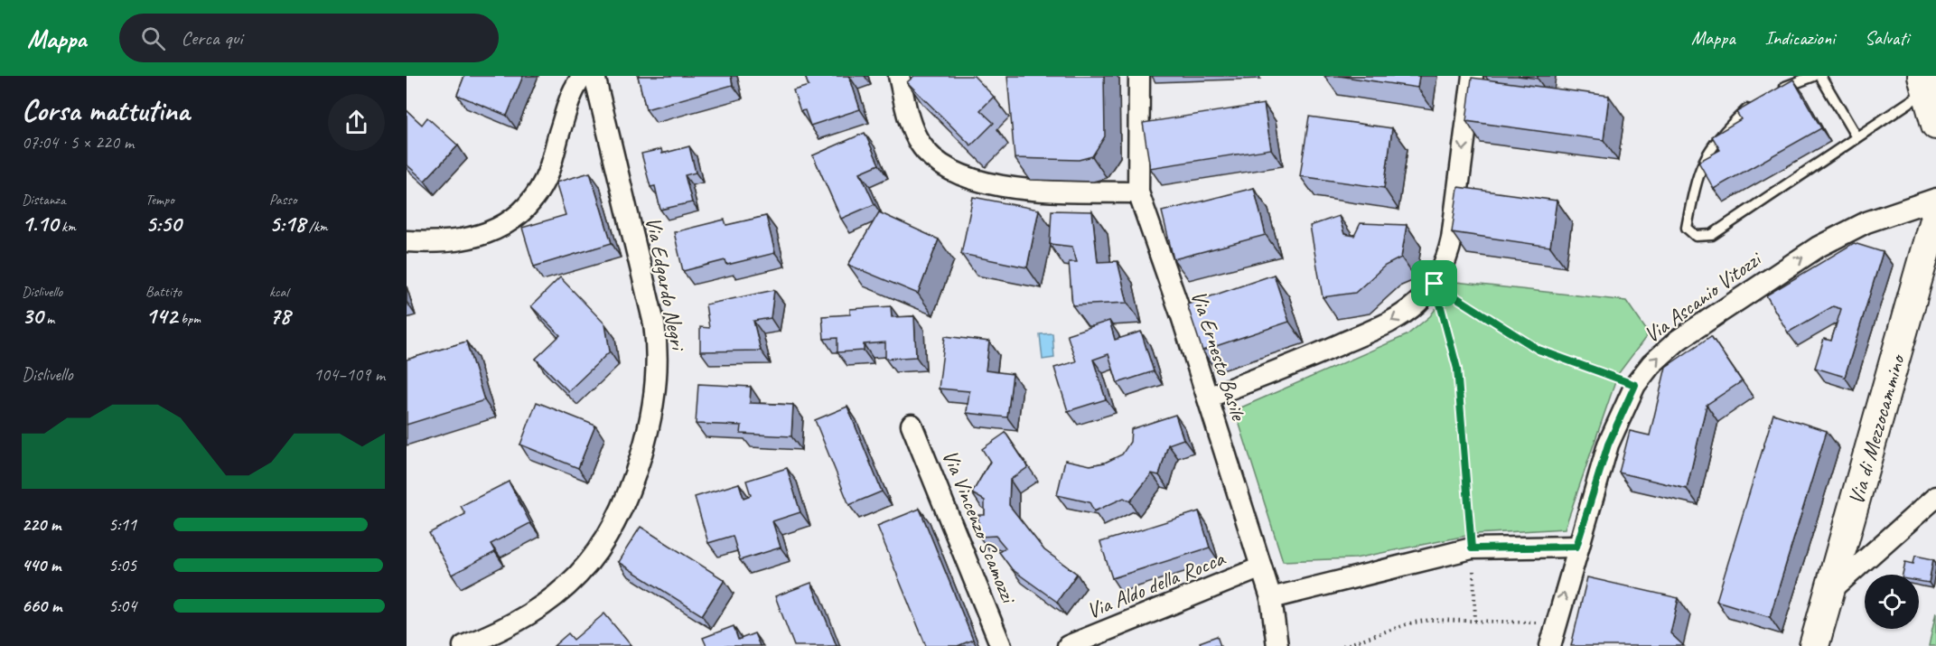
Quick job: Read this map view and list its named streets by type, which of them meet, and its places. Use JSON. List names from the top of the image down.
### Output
{
  "streets": {
    "main road": ["Via di Mezzocammino"],
    "street": [
      "Via Edgardo Negri",
      "Via Ascanio Vitozzi",
      "Via Ernesto Basile",
      "Via Vincenzo Scamozzi",
      "Via Aldo della Rocca"
    ]
  },
  "crossings": [
    ["Via Ernesto Basile", "Via Aldo della Rocca"]
  ],
  "one_way": ["Via Ascanio Vitozzi"],
  "page": {
    "header": "Mappa",
    "search": "Cerca qui",
    "nav": ["Mappa", "Indicazioni", "Salvati"],
    "heading": ["Corsa mattutina", "07:04 · 5 × 220 m"],
    "stats": [
      ["Distanza", "1.10 km"],
      ["Tempo", "5:50"],
      ["Passo", "5:18 /km"],
      ["Dislivello", "30 m"],
      ["Battito", "142 bpm"],
      ["kcal", "78"]
    ],
    "chart": ["Dislivello", "104–109 m"],
    "list": [
      {
        "name": "220 m",
        "note": "5:11"
      },
      {
        "name": "440 m",
        "note": "5:05"
      },
      {
        "name": "660 m",
        "note": "5:04"
      }
    ]
  }
}
